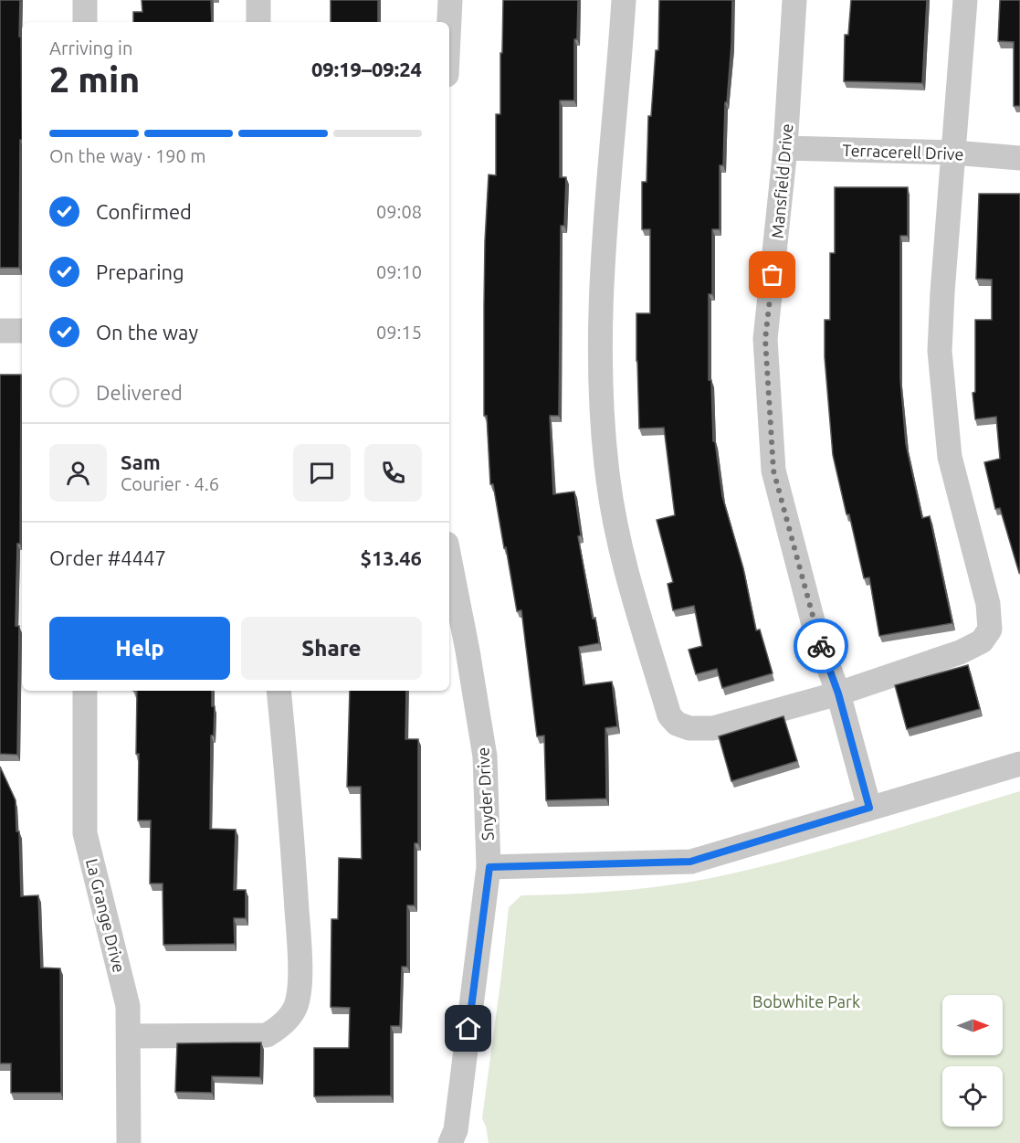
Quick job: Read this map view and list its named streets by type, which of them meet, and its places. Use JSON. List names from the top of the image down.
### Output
{
  "streets": {
    "street": [
      "Terracerell Drive",
      "Mansfield Drive",
      "Snyder Drive",
      "La Grange Drive"
    ]
  },
  "crossings": [
    ["Terracerell Drive", "Mansfield Drive"]
  ],
  "parks": ["Bobwhite Park"],
  "north": "right",
  "page": {
    "heading": ["2 min", "Arriving in", "09:19–09:24"],
    "panel": [
      "Sam",
      "Courier · 4.6",
      "Order #4447",
      "$13.46"
    ],
    "bar": "On the way · 190 m",
    "list": [
      ["Confirmed", "09:08"],
      ["Preparing", "09:10"],
      ["On the way", "09:15"],
      "Delivered"
    ],
    "buttons": ["Help", "Share"]
  }
}
